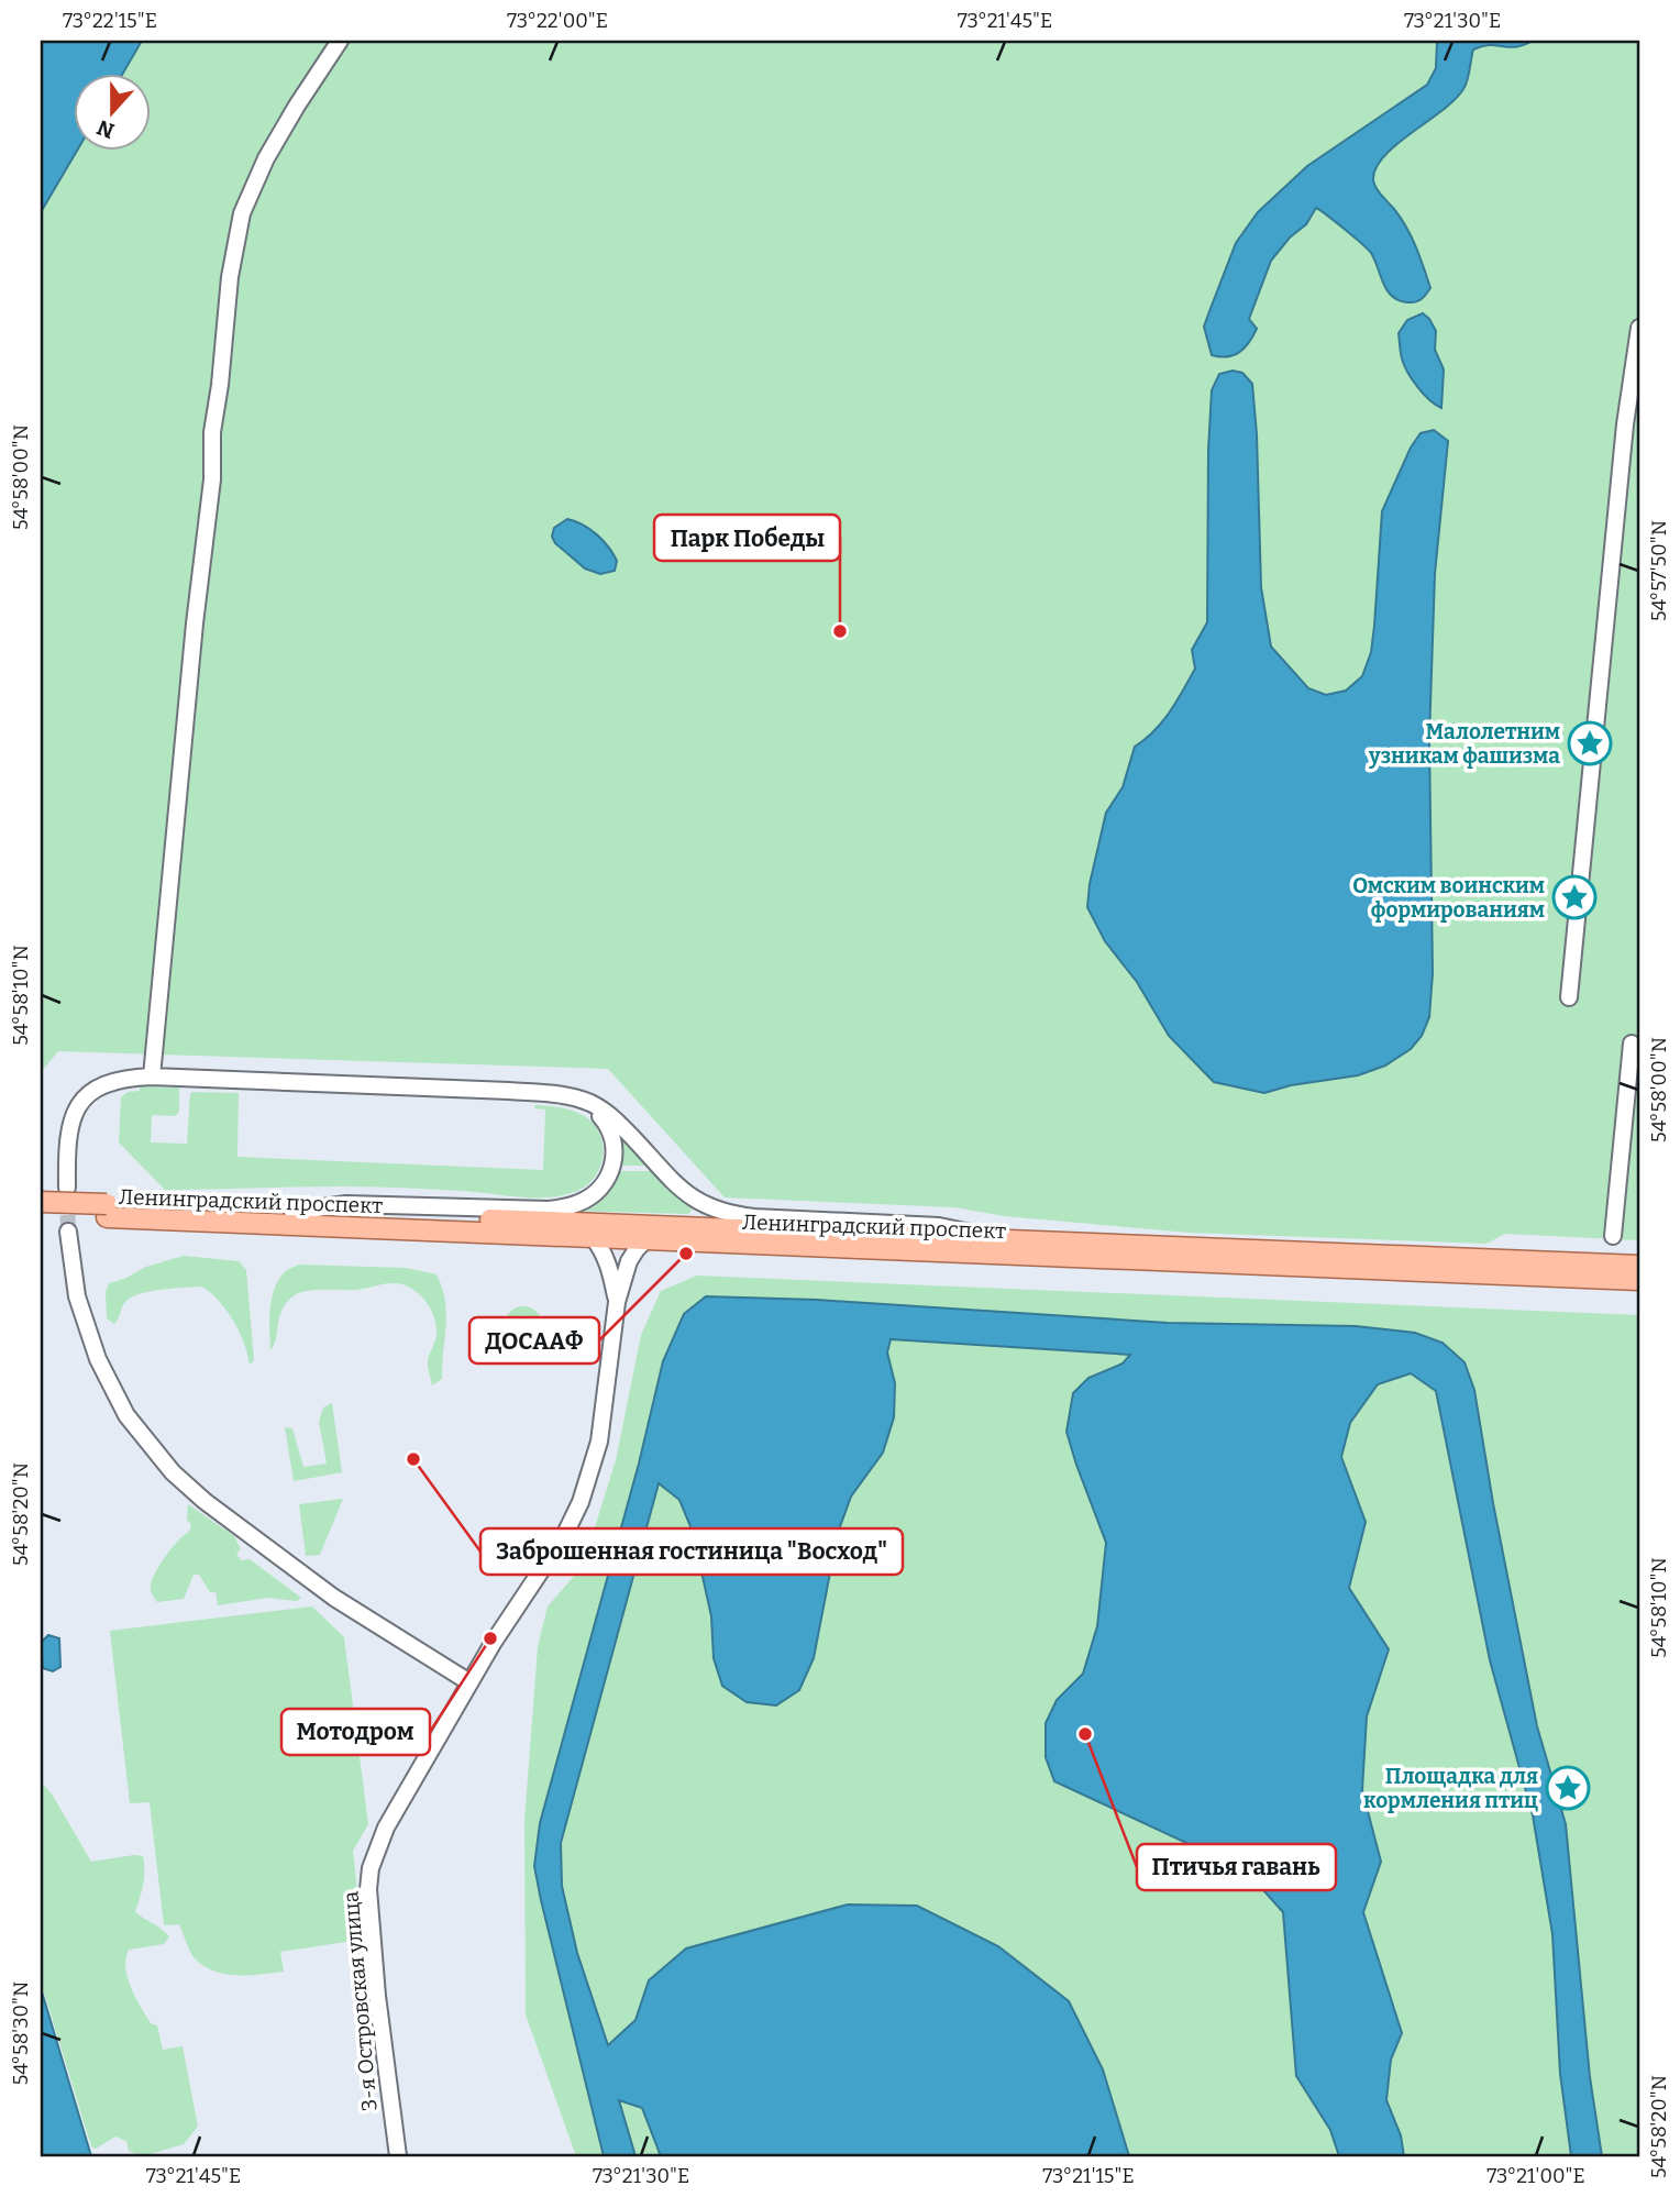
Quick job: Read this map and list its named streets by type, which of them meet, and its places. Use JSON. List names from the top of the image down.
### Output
{
  "streets": {
    "main road": ["Ленинградский проспект"],
    "street": ["3-я Островская улица"]
  },
  "places": {
    "other": [
      "Парк Победы",
      "ДОСААФ",
      "Заброшенная гостиница \"Восход\"",
      "Мотодром",
      "Птичья гавань"
    ],
    "place": ["Малолетним узникам фашизма", "Омским воинским формированиям", "Площадка для кормления птиц"]
  },
  "north": "bottom",
  "coordinates": [
    "73°22'15\"E",
    "73°22'00\"E",
    "73°21'45\"E",
    "73°21'30\"E",
    "54°58'00\"N",
    "54°57'50\"N",
    "54°58'10\"N",
    "54°58'20\"N",
    "54°58'30\"N",
    "73°21'15\"E",
    "73°21'00\"E"
  ]
}
